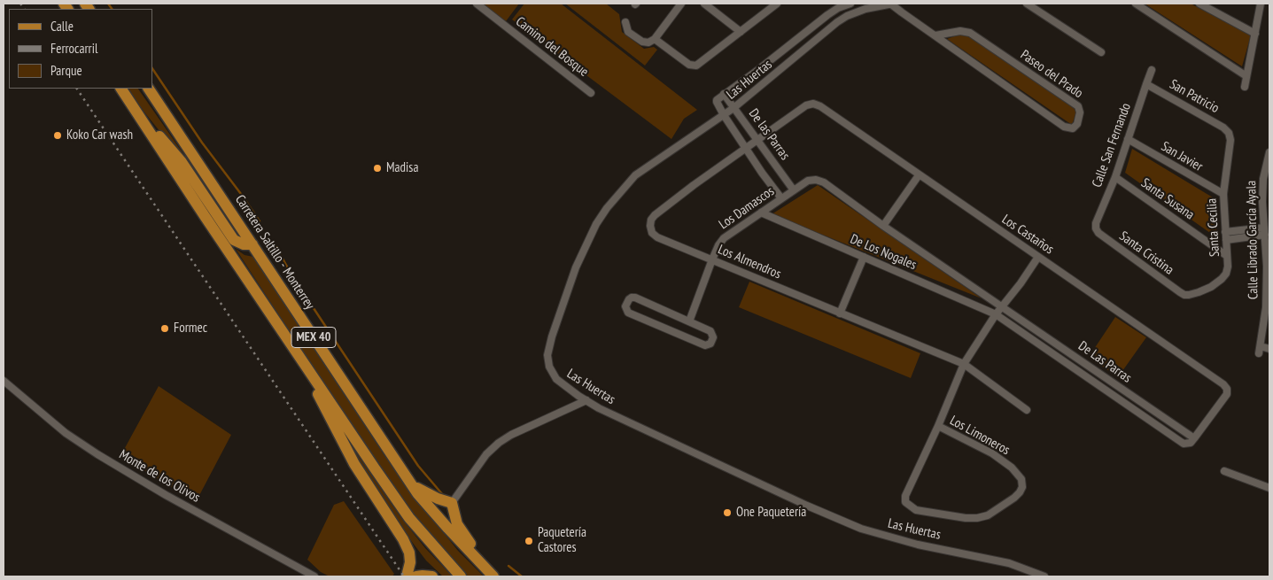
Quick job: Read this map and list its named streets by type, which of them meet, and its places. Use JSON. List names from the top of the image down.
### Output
{
  "streets": {
    "main road": ["Carretera Saltillo - Monterrey", "MEX 40"],
    "street": [
      "Camino del Bosque",
      "Paseo del Prado",
      "Las Huertas",
      "San Patricio",
      "De las Parras",
      "Calle San Fernando",
      "San Javier",
      "Santa Susana",
      "Los Damascos",
      "Santa Cecilia",
      "Los Castaños",
      "Calle Librado García Ayala",
      "De Los Nogales",
      "Santa Cristina",
      "Los Almendros",
      "De Las Parras",
      "Los Limoneros",
      "Monte de los Olivos"
    ]
  },
  "crossings": [
    ["Paseo del Prado", "Las Huertas"],
    ["Las Huertas", "De las Parras"],
    ["San Patricio", "Calle San Fernando"],
    ["San Patricio", "Santa Cecilia"],
    ["De las Parras", "Los Damascos"],
    ["De las Parras", "Los Almendros"],
    ["Calle San Fernando", "San Javier"],
    ["Calle San Fernando", "Santa Susana"],
    ["Calle San Fernando", "Santa Cristina"],
    ["San Javier", "Santa Cecilia"],
    ["Santa Susana", "Santa Cecilia"],
    ["Los Damascos", "De Los Nogales"],
    ["Los Damascos", "Los Almendros"],
    ["Santa Cecilia", "Santa Cristina"],
    ["Los Castaños", "Los Almendros"],
    ["Los Castaños", "De Las Parras"],
    ["Los Castaños", "Los Limoneros"],
    ["De Los Nogales", "De Las Parras"],
    ["De Los Nogales", "Los Limoneros"],
    ["Los Almendros", "Los Limoneros"],
    ["De Las Parras", "Los Limoneros"]
  ],
  "places": [
    "Koko Car wash",
    "Madisa",
    "Formec",
    "One Paquetería",
    "Paquetería Castores"
  ],
  "legend": ["Calle", "Ferrocarril", "Parque"]
}
